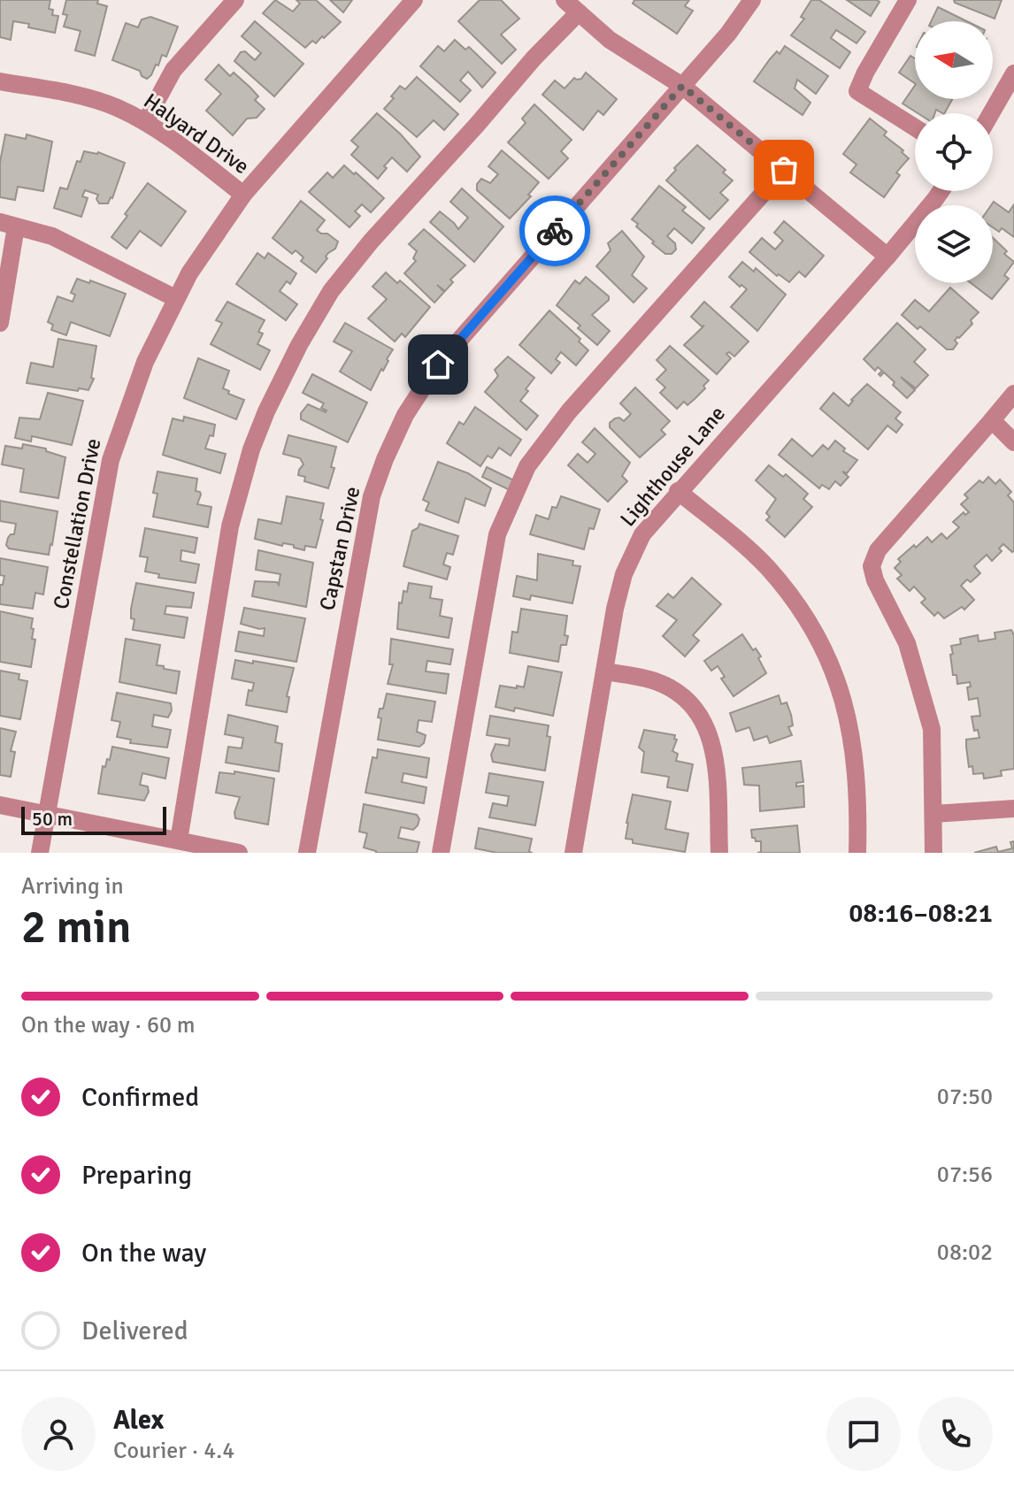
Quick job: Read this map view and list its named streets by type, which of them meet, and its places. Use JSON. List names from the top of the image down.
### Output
{
  "streets": {
    "street": [
      "Halyard Drive",
      "Lighthouse Lane",
      "Constellation Drive",
      "Capstan Drive"
    ]
  },
  "crossings": [
    ["Halyard Drive", "Constellation Drive"]
  ],
  "scale_bar": "50 m",
  "north": "left",
  "page": {
    "scale": "50 m",
    "heading": ["2 min", "Arriving in", "08:16–08:21"],
    "panel": ["Alex", "Courier · 4.4"],
    "bar": "On the way · 60 m",
    "list": [
      ["Confirmed", "07:50"],
      ["Preparing", "07:56"],
      ["On the way", "08:02"],
      "Delivered"
    ]
  }
}
